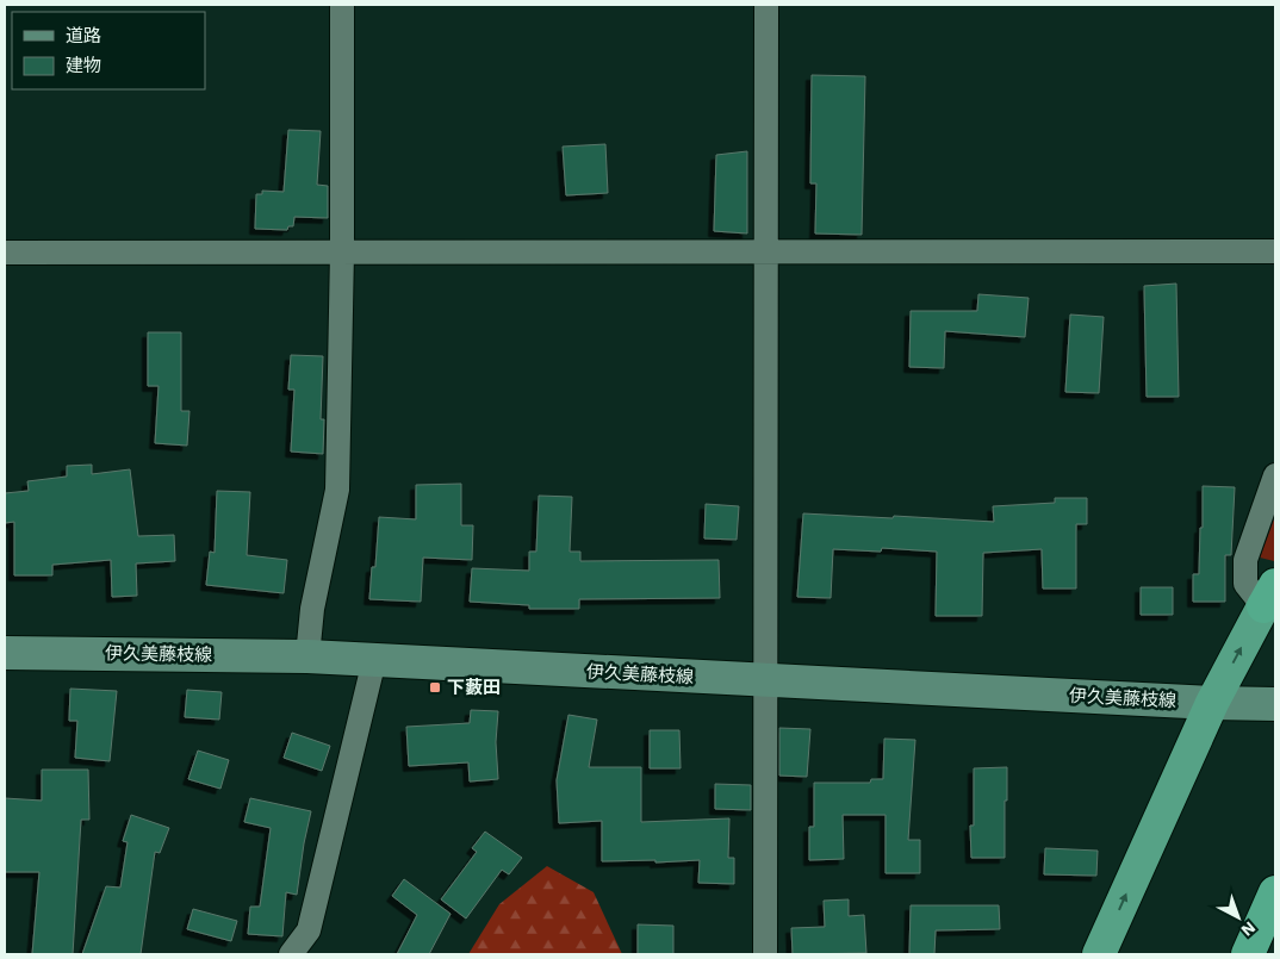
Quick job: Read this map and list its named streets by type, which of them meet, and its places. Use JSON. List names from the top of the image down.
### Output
{
  "streets": {
    "main road": ["伊久美藤枝線"]
  },
  "places": {
    "transit": ["下藪田"]
  },
  "legend": ["道路", "建物"],
  "north": "bottom right"
}
